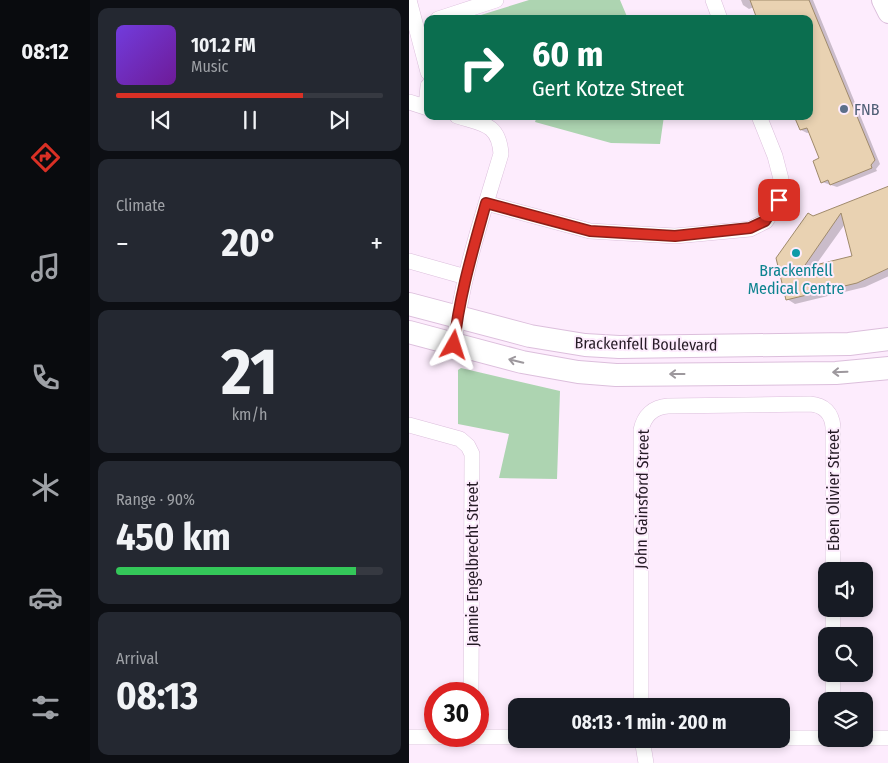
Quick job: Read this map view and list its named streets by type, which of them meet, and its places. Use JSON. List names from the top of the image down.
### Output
{
  "streets": {
    "street": [
      "Brackenfell Boulevard",
      "Eben Olivier Street",
      "John Gainsford Street",
      "Jannie Engelbrecht Street"
    ]
  },
  "crossings": [
    ["Eben Olivier Street", "John Gainsford Street"]
  ],
  "places": ["FNB", "Brackenfell Medical Centre"],
  "page": {
    "tabs": "08:12",
    "turn": ["60 m", "Gert Kotze Street"],
    "song": ["101.2 FM", "Music"],
    "tile": [
      "Climate",
      ["21", "km/h"],
      ["Range · 90%", "450 km"],
      ["Arrival", "08:13"]
    ],
    "heat": ["−", "20°", "+"],
    "limit": "30",
    "trip": "08:13 · 1 min · 200 m"
  }
}
